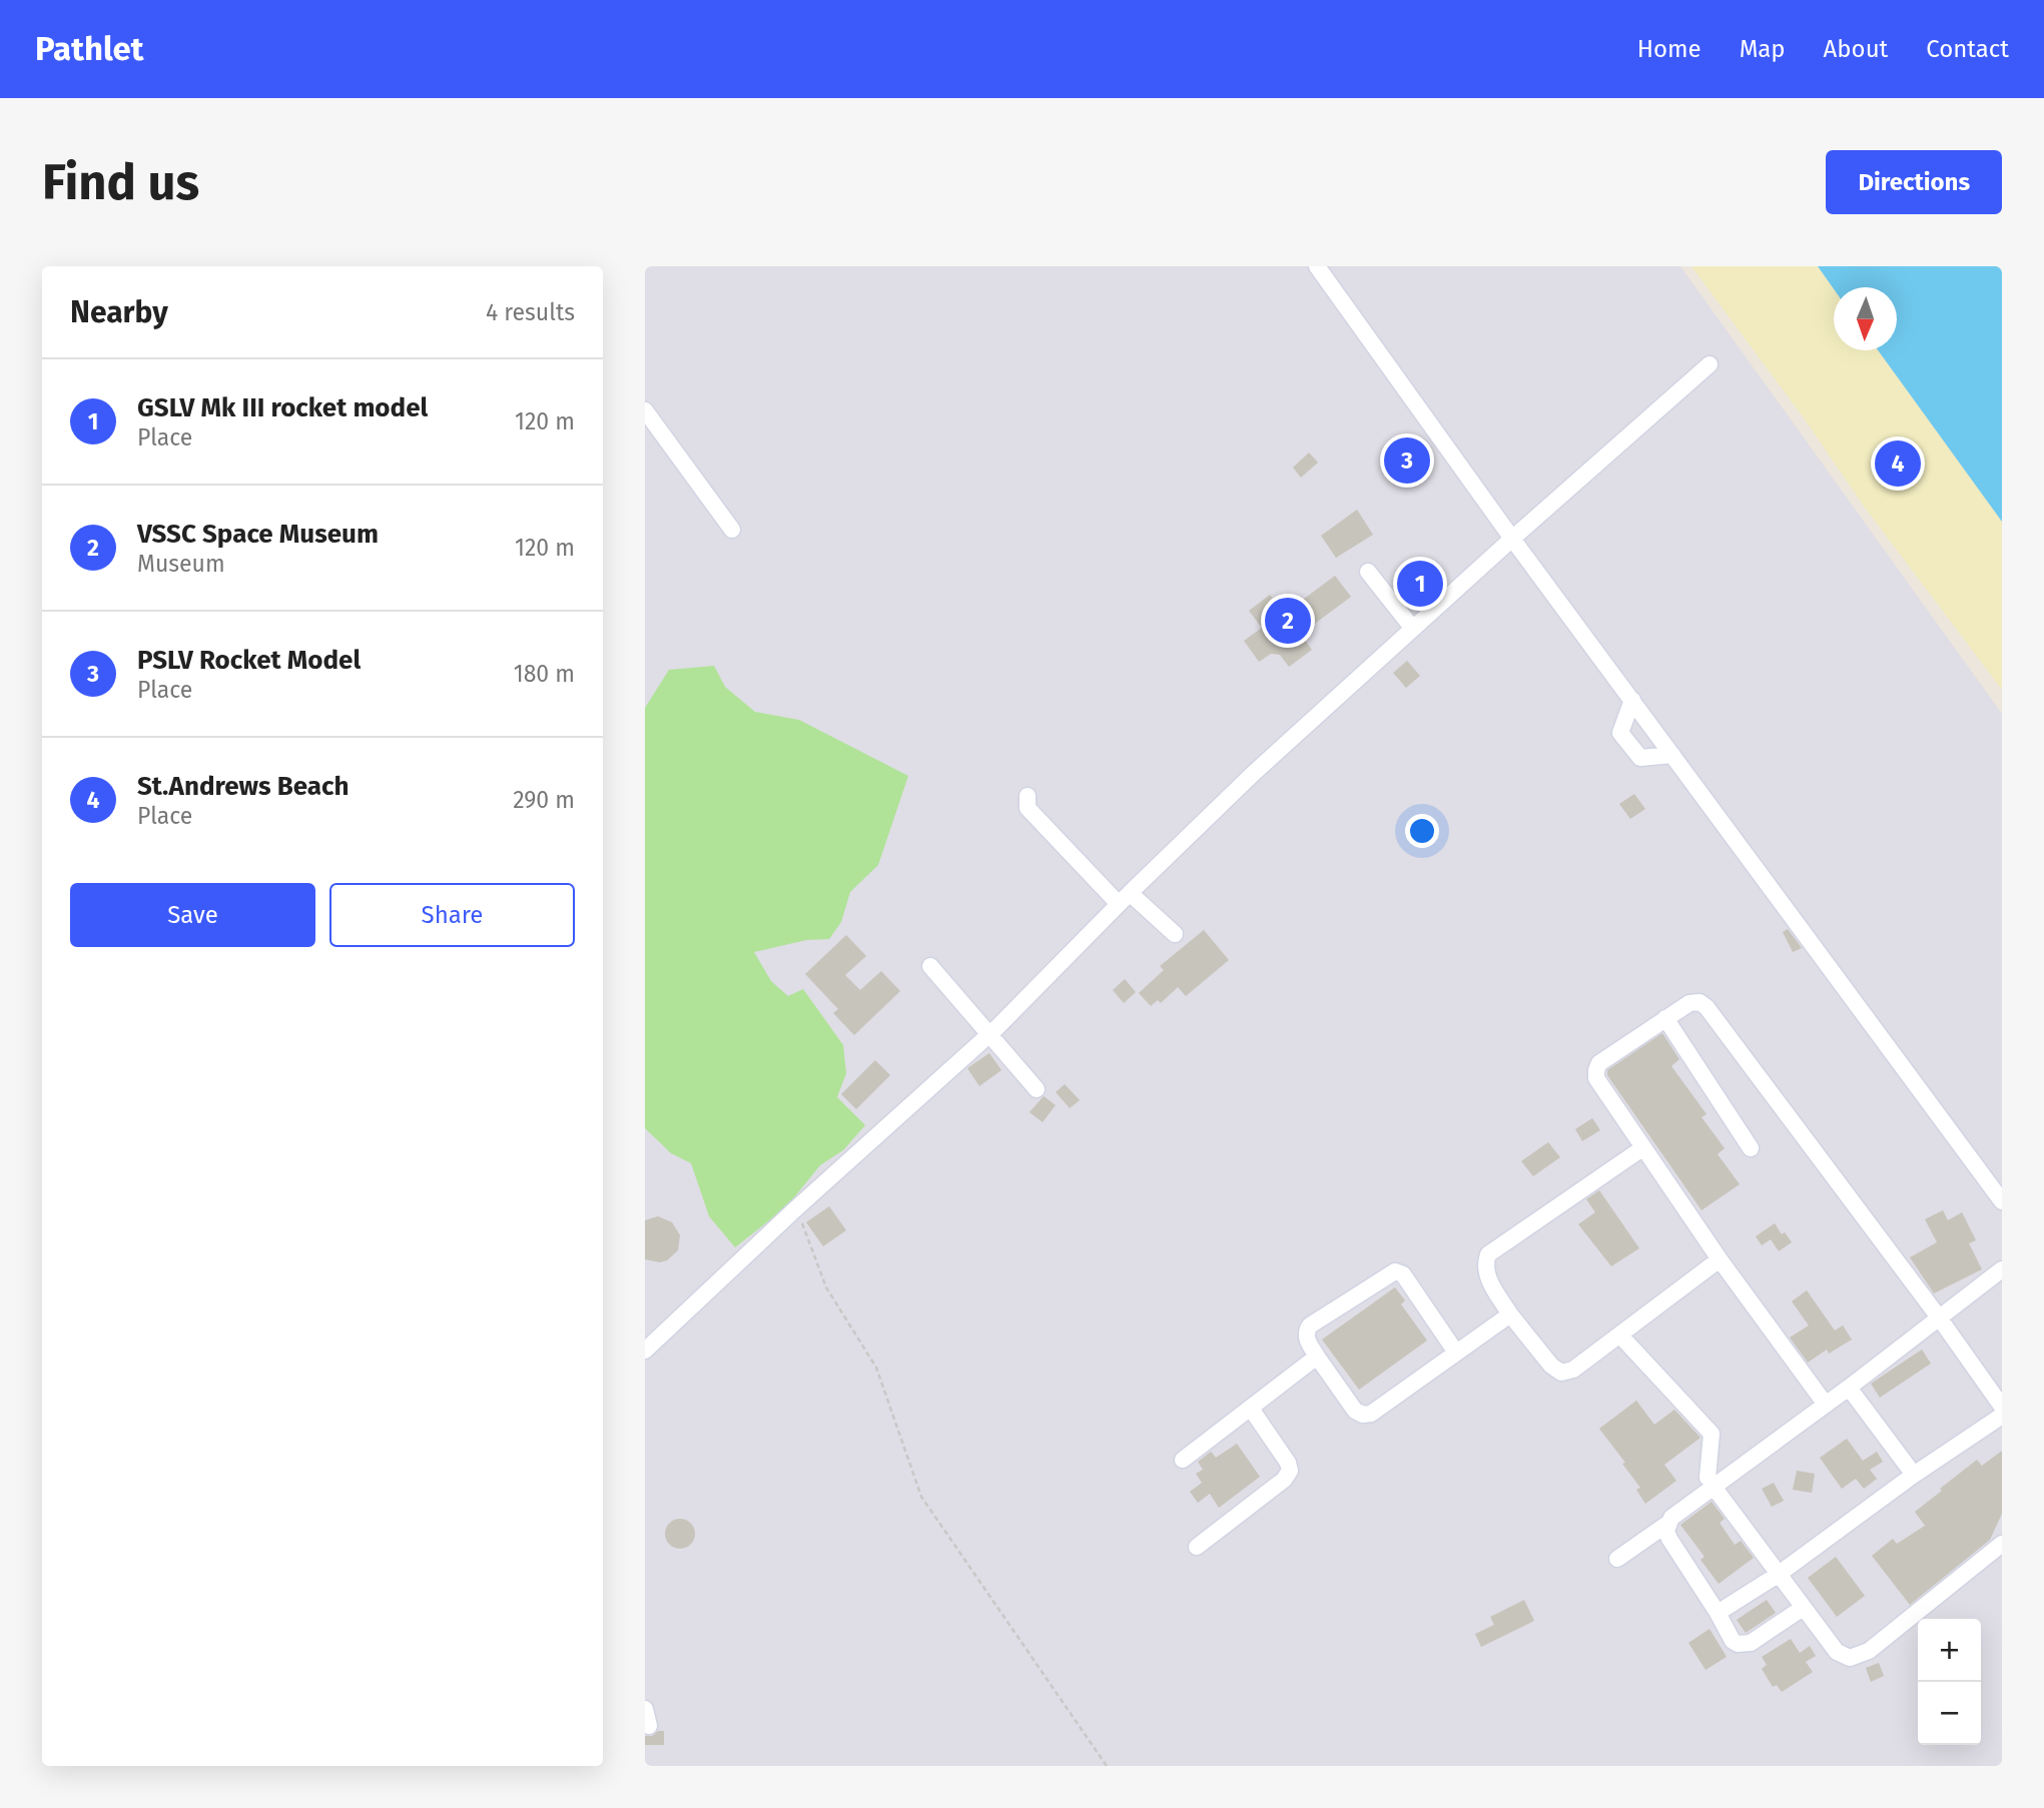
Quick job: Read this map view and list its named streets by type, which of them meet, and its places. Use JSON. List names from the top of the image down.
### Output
{
  "north": "bottom",
  "page": {
    "header": "Pathlet",
    "nav": [
      "Home",
      "Map",
      "About",
      "Contact"
    ],
    "buttons": [
      "Directions",
      ["Save", "Share"]
    ],
    "title": "Find us",
    "heading": ["Nearby", "4 results"],
    "list": [
      {
        "mark": "1",
        "name": "GSLV Mk III rocket model",
        "note": "Place",
        "value": "120 m"
      },
      {
        "mark": "2",
        "name": "VSSC Space Museum",
        "note": "Museum",
        "value": "120 m"
      },
      {
        "mark": "3",
        "name": "PSLV Rocket Model",
        "note": "Place",
        "value": "180 m"
      },
      {
        "mark": "4",
        "name": "St.Andrews Beach",
        "note": "Place",
        "value": "290 m"
      }
    ],
    "pins": [
      "3",
      "4",
      "1",
      "2"
    ],
    "map_buttons": ["+", "−"]
  }
}
